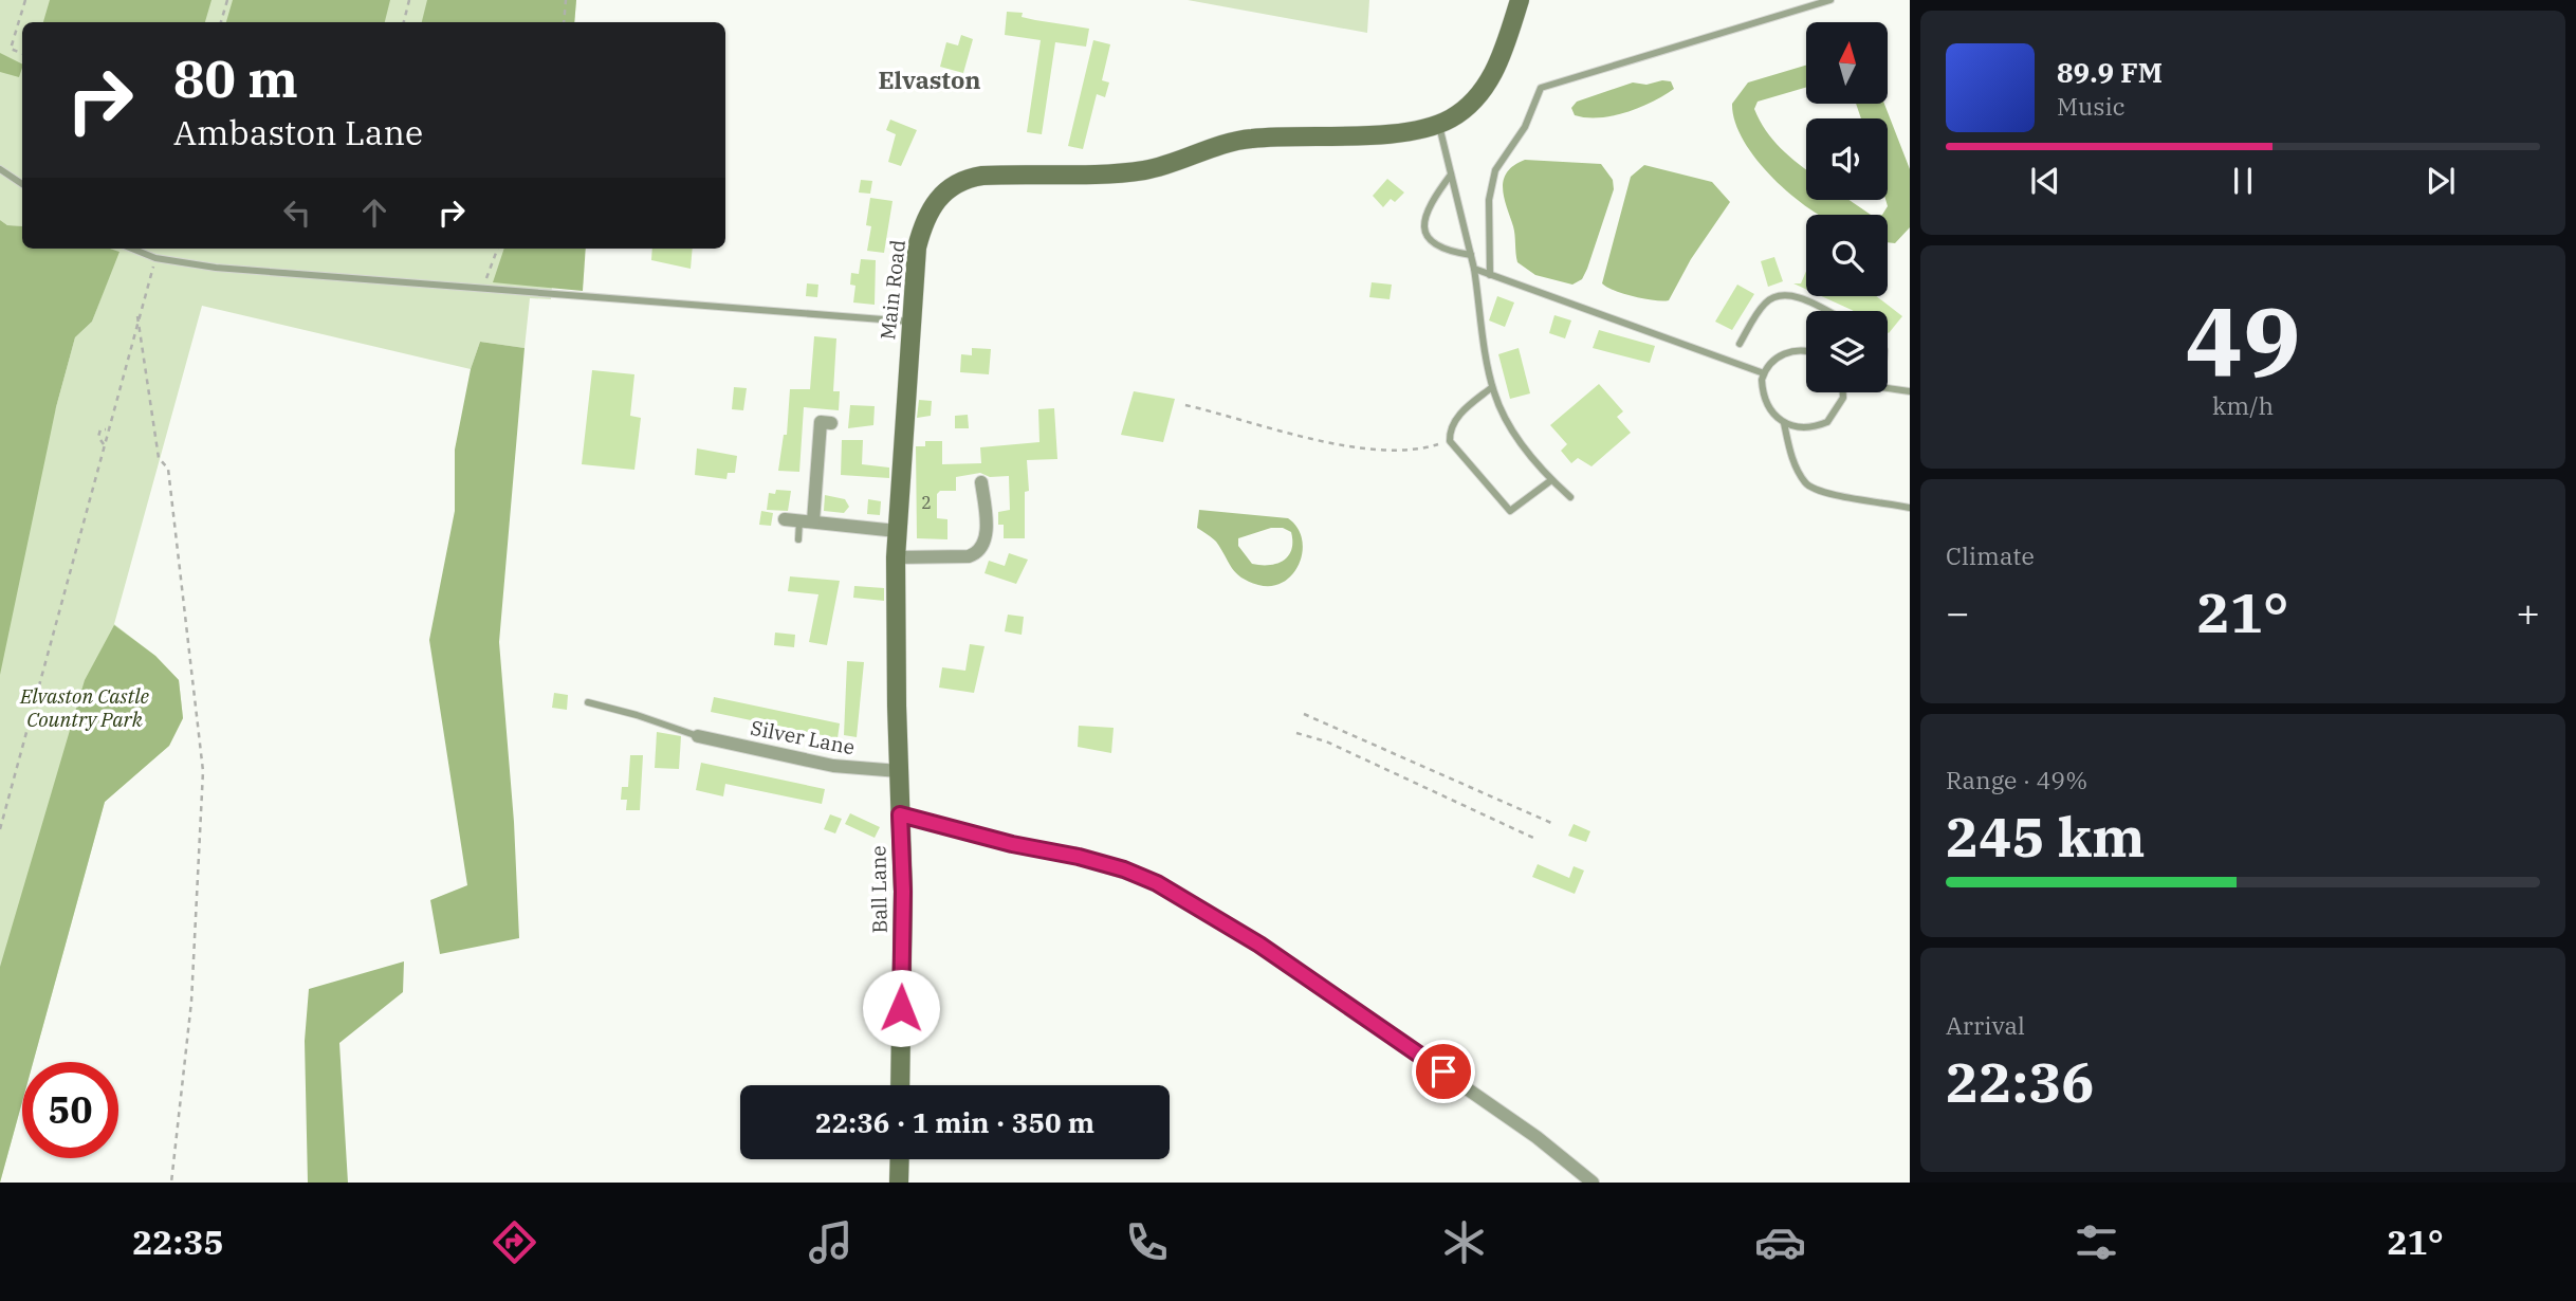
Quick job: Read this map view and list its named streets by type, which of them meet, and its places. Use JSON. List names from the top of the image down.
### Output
{
  "streets": {
    "main road": ["Main Road", "Ball Lane"],
    "street": ["Silver Lane"]
  },
  "crossings": [
    ["Main Road", "Silver Lane"],
    ["Main Road", "Ball Lane"]
  ],
  "districts": ["Elvaston"],
  "parks": ["Elvaston Castle Country Park"],
  "house_numbers": ["2"],
  "north": "top",
  "page": {
    "turn": ["80 m", "Ambaston Lane"],
    "song": ["89.9 FM", "Music"],
    "tile": [
      ["49", "km/h"],
      "Climate",
      ["Range · 49%", "245 km"],
      ["Arrival", "22:36"]
    ],
    "heat": ["−", "21°", "+"],
    "limit": "50",
    "trip": "22:36 · 1 min · 350 m",
    "tabs": ["22:35", "21°"]
  }
}
